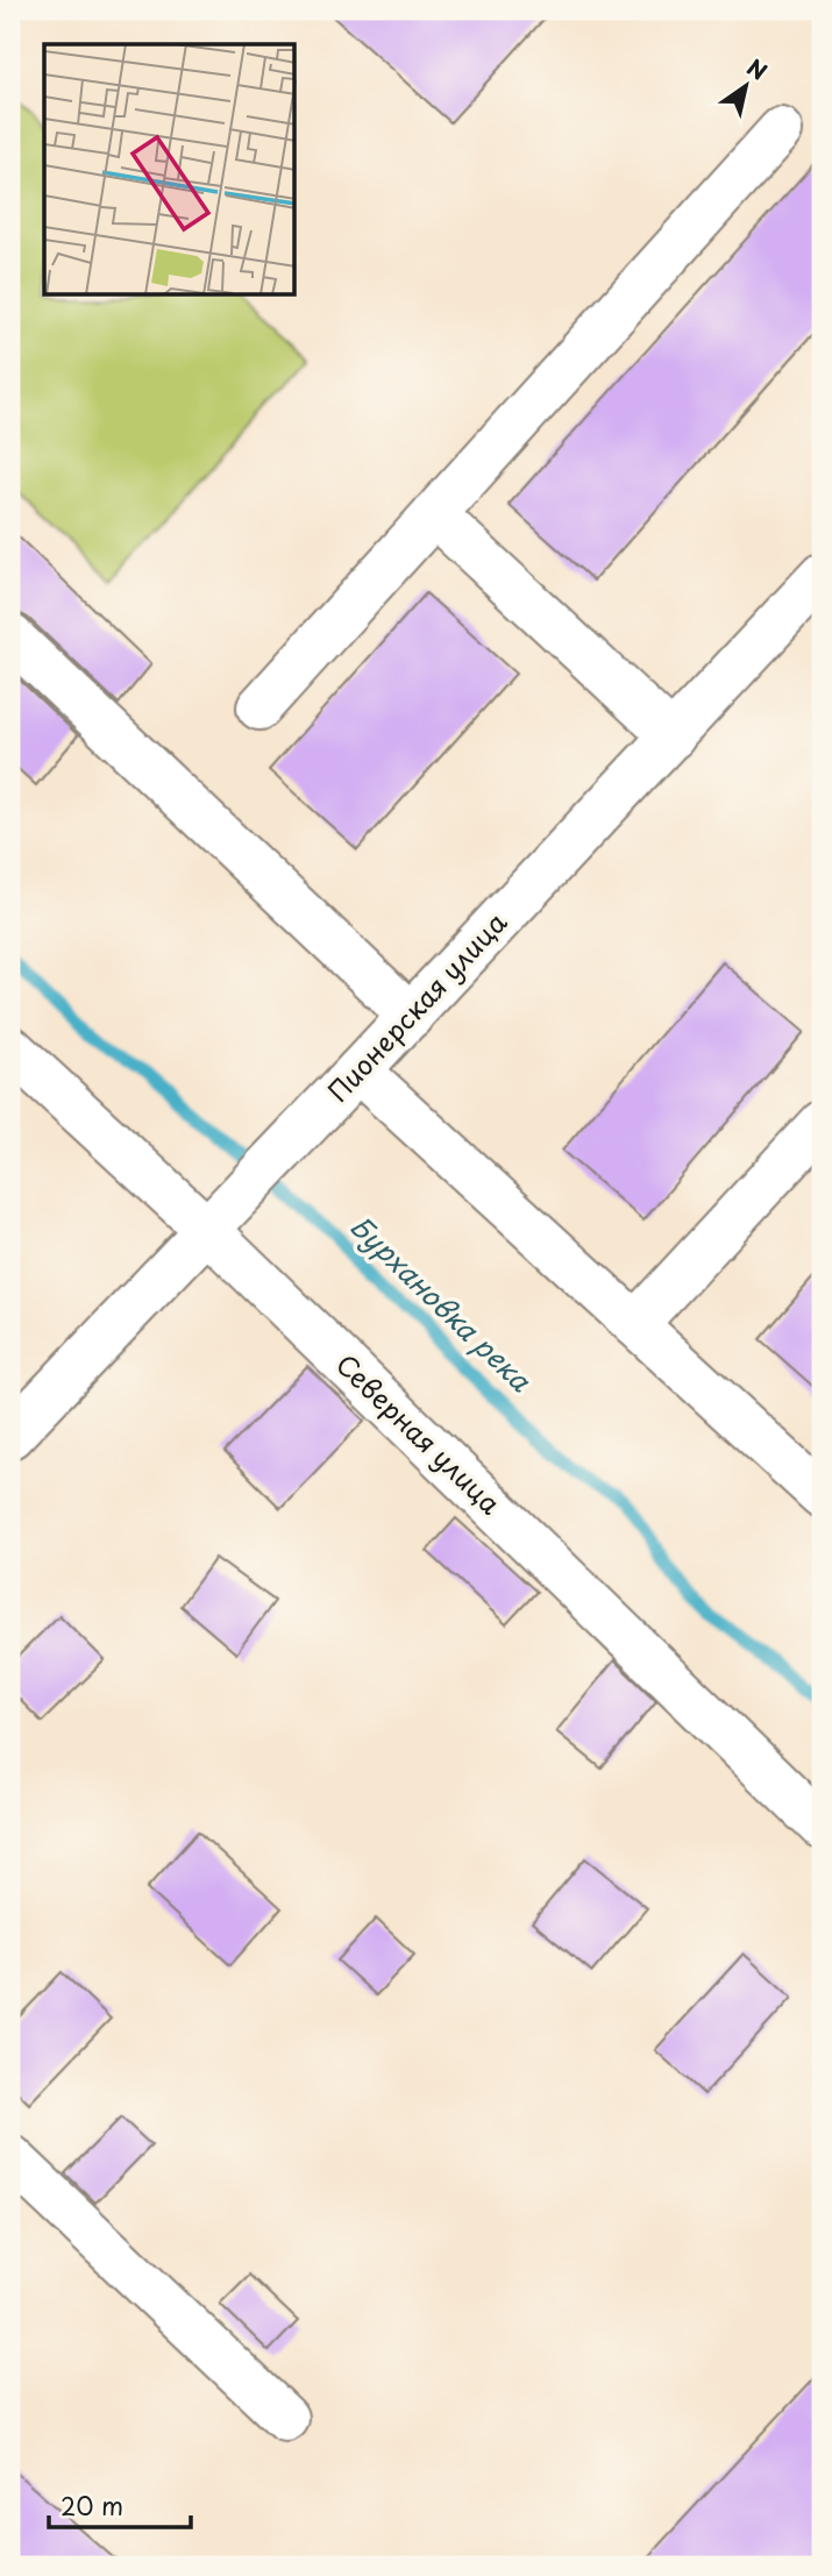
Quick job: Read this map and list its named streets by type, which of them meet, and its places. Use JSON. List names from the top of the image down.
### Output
{
  "streets": {
    "street": ["Пионерская улица", "Северная улица"]
  },
  "crossings": [
    ["Пионерская улица", "Северная улица"]
  ],
  "water": ["Бурхановка река"],
  "scale_bar": "20 m",
  "north": "top right"
}
